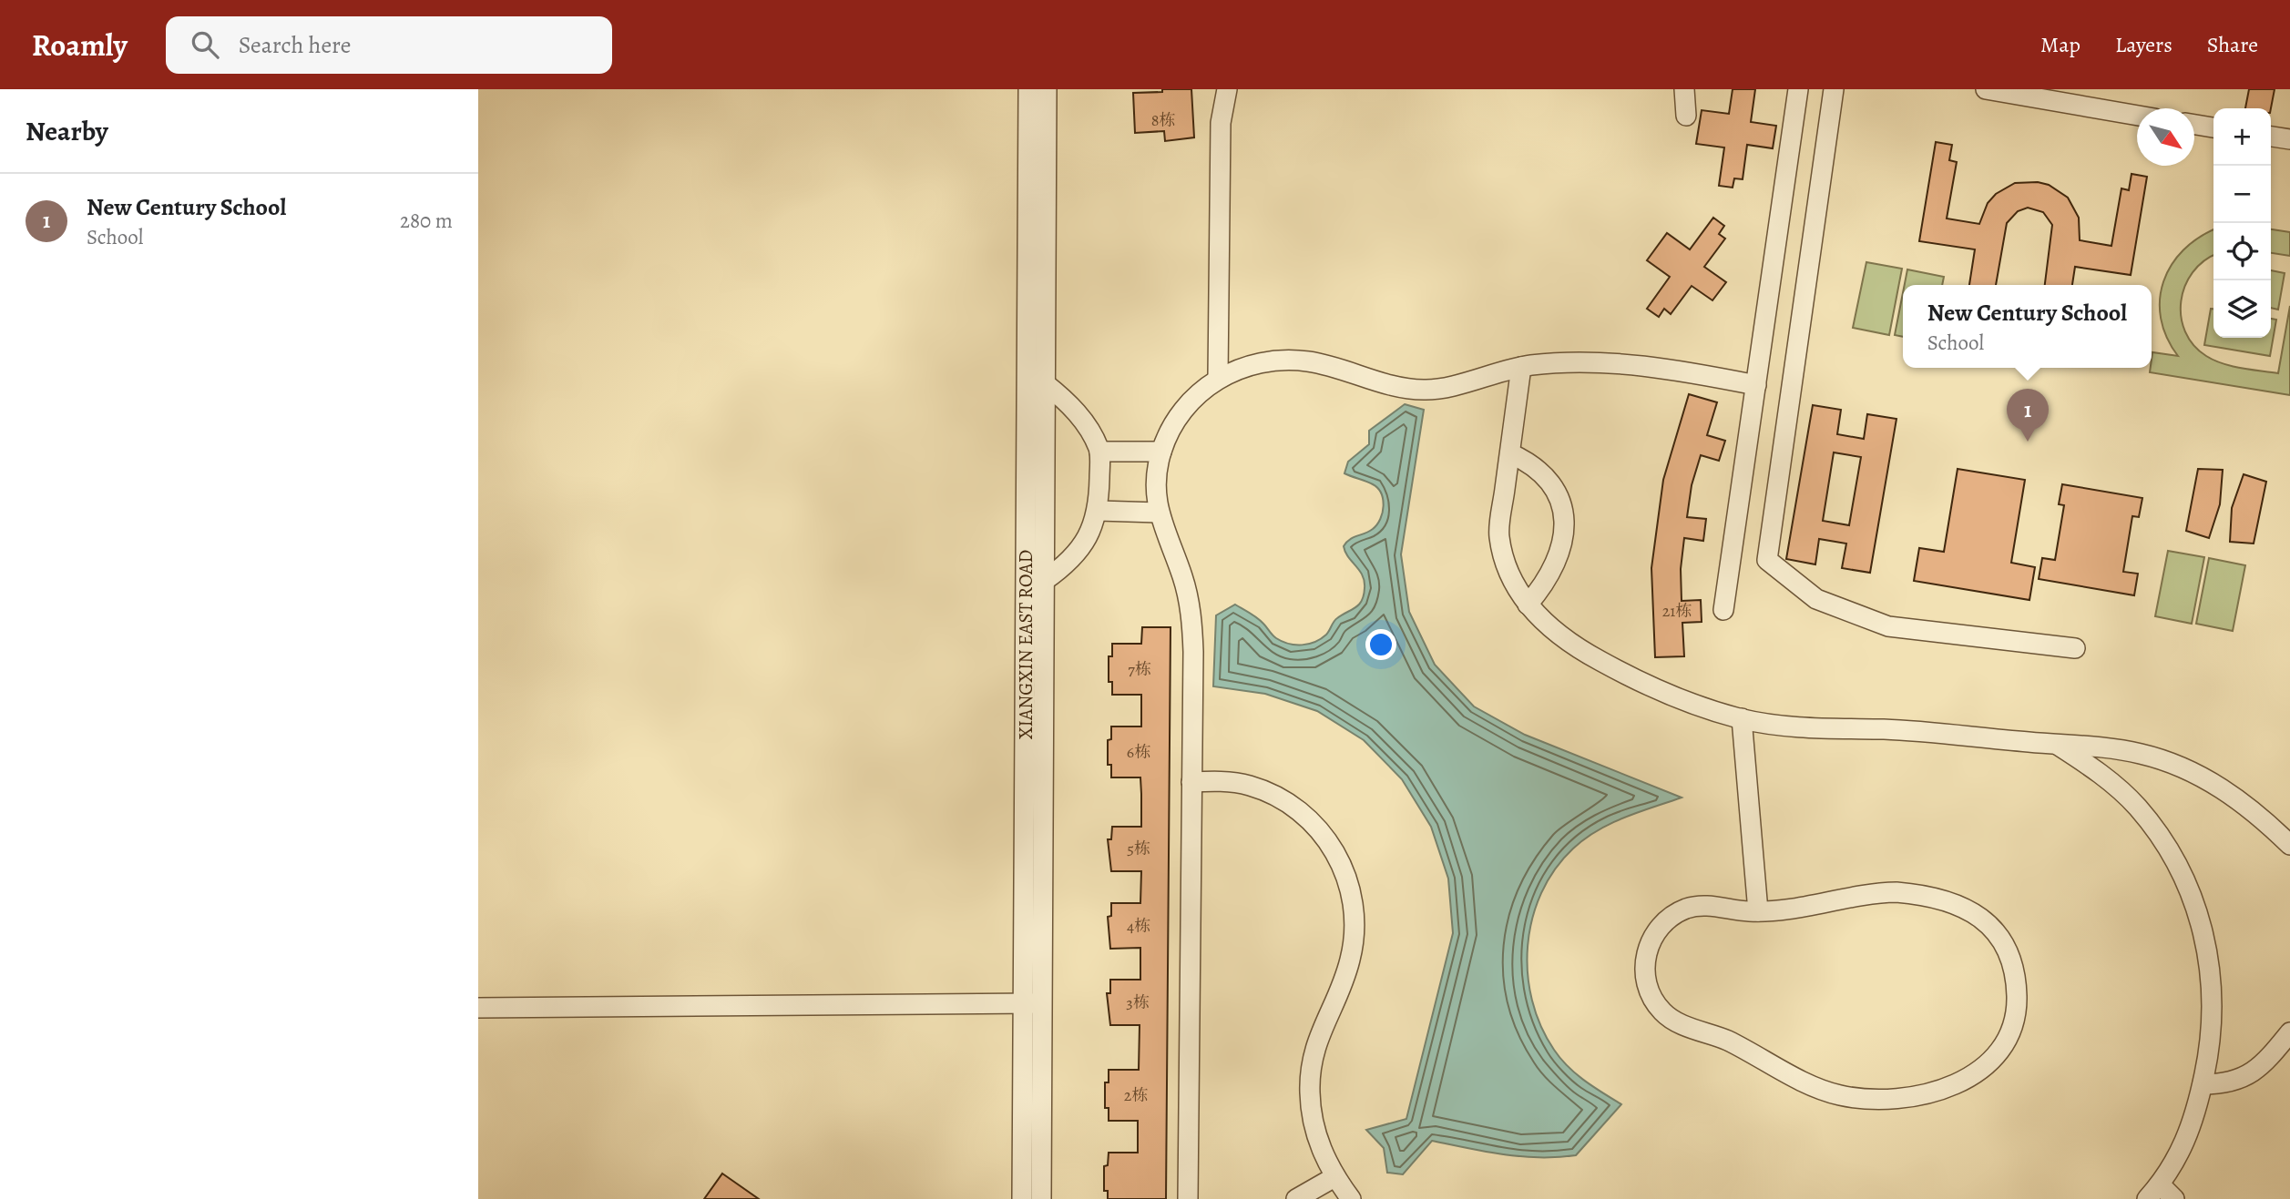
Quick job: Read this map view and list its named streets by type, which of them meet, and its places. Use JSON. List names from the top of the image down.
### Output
{
  "streets": {
    "street": ["XIANGXIN EAST ROAD"]
  },
  "house_numbers": [
    "8栋",
    "21栋",
    "7栋",
    "6栋",
    "5栋",
    "4栋",
    "3栋",
    "2栋"
  ],
  "north": "bottom right",
  "page": {
    "header": "Roamly",
    "search": "Search here",
    "nav": ["Map", "Layers", "Share"],
    "heading": "Nearby",
    "map_buttons": ["+", "−"],
    "list": [
      {
        "mark": "1",
        "name": "New Century School",
        "note": "School",
        "value": "280 m"
      }
    ],
    "popup": ["New Century School", "School"],
    "pins": "1"
  }
}
